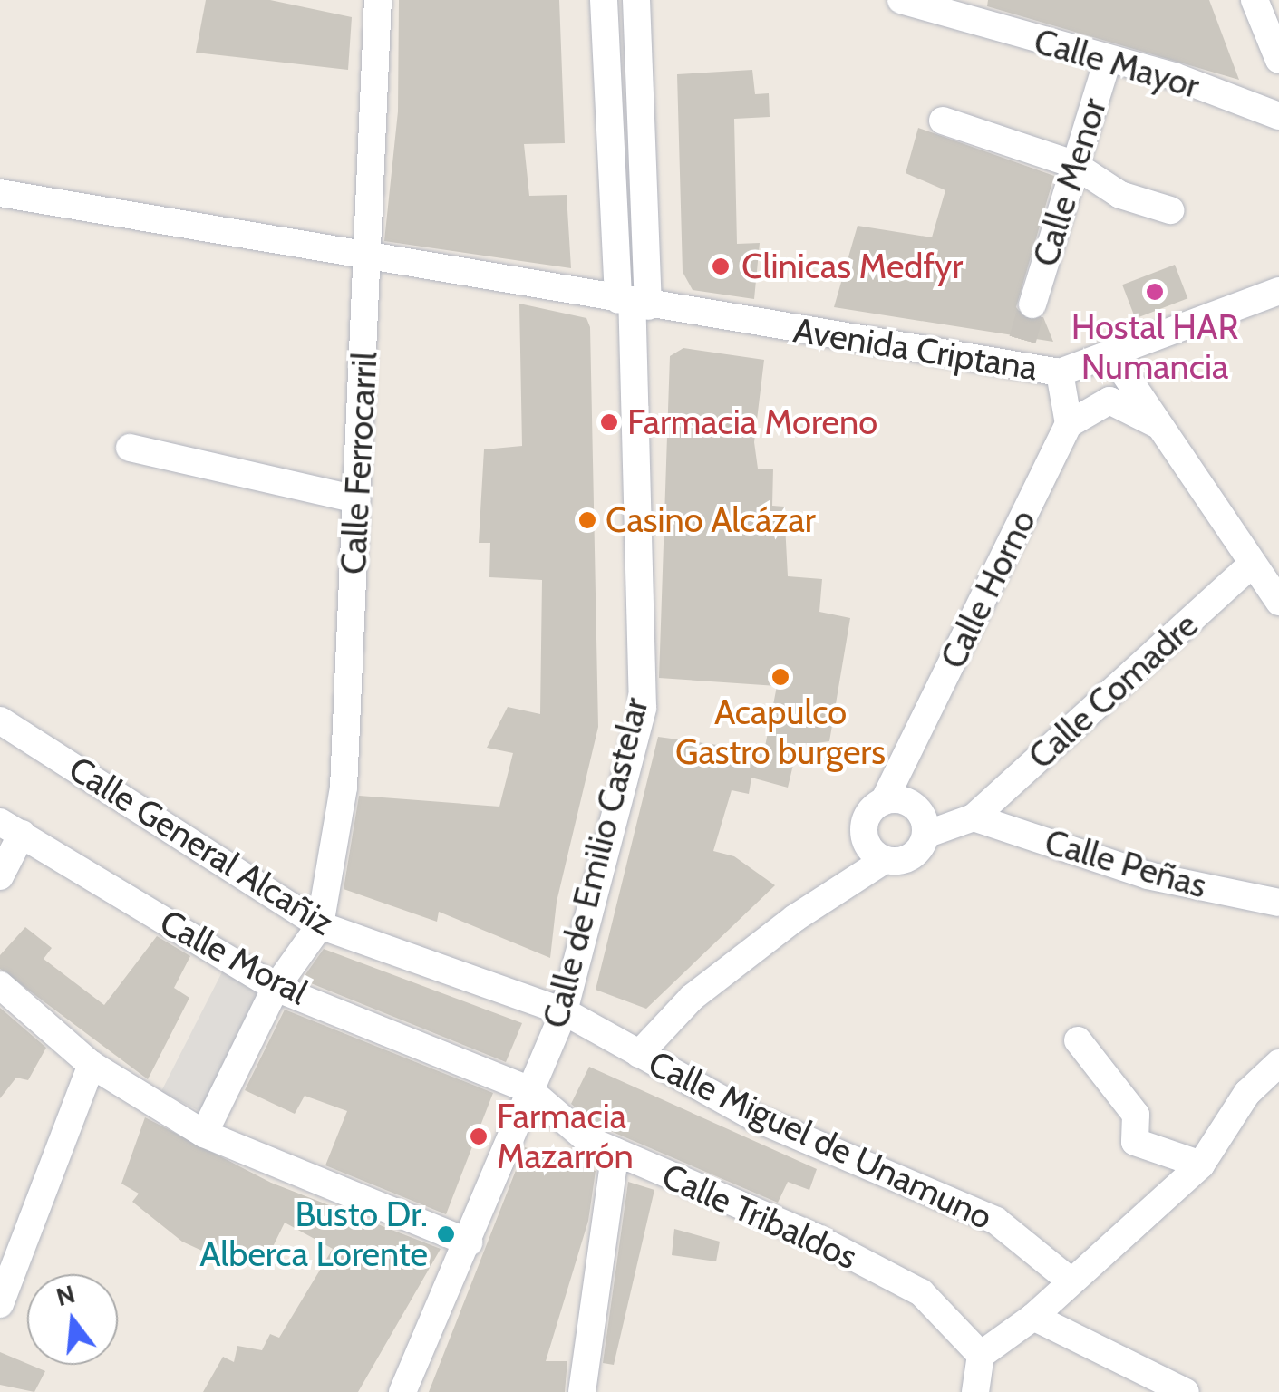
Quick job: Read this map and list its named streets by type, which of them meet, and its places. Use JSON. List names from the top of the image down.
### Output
{
  "streets": {
    "street": [
      "Calle Mayor",
      "Calle Menor",
      "Avenida Criptana",
      "Calle Ferrocarril",
      "Calle Horno",
      "Calle Comadre",
      "Calle General Alcañiz",
      "Calle de Emilio Castelar",
      "Calle Peñas",
      "Calle Moral",
      "Calle Miguel de Unamuno",
      "Calle Tribaldos"
    ]
  },
  "crossings": [
    ["Calle Mayor", "Calle Menor"],
    ["Avenida Criptana", "Calle Ferrocarril"],
    ["Avenida Criptana", "Calle de Emilio Castelar"],
    ["Calle Ferrocarril", "Calle General Alcañiz"],
    ["Calle Comadre", "Calle Peñas"],
    ["Calle General Alcañiz", "Calle de Emilio Castelar"],
    ["Calle General Alcañiz", "Calle Miguel de Unamuno"],
    ["Calle de Emilio Castelar", "Calle Moral"],
    ["Calle de Emilio Castelar", "Calle Miguel de Unamuno"],
    ["Calle de Emilio Castelar", "Calle Tribaldos"],
    ["Calle Moral", "Calle Tribaldos"]
  ],
  "places": [
    "Clinicas Medfyr",
    "Hostal HAR Numancia",
    "Farmacia Moreno",
    "Casino Alcázar",
    "Acapulco Gastro burgers",
    "Farmacia Mazarrón",
    "Busto Dr. Alberca Lorente"
  ],
  "north": "top"
}
